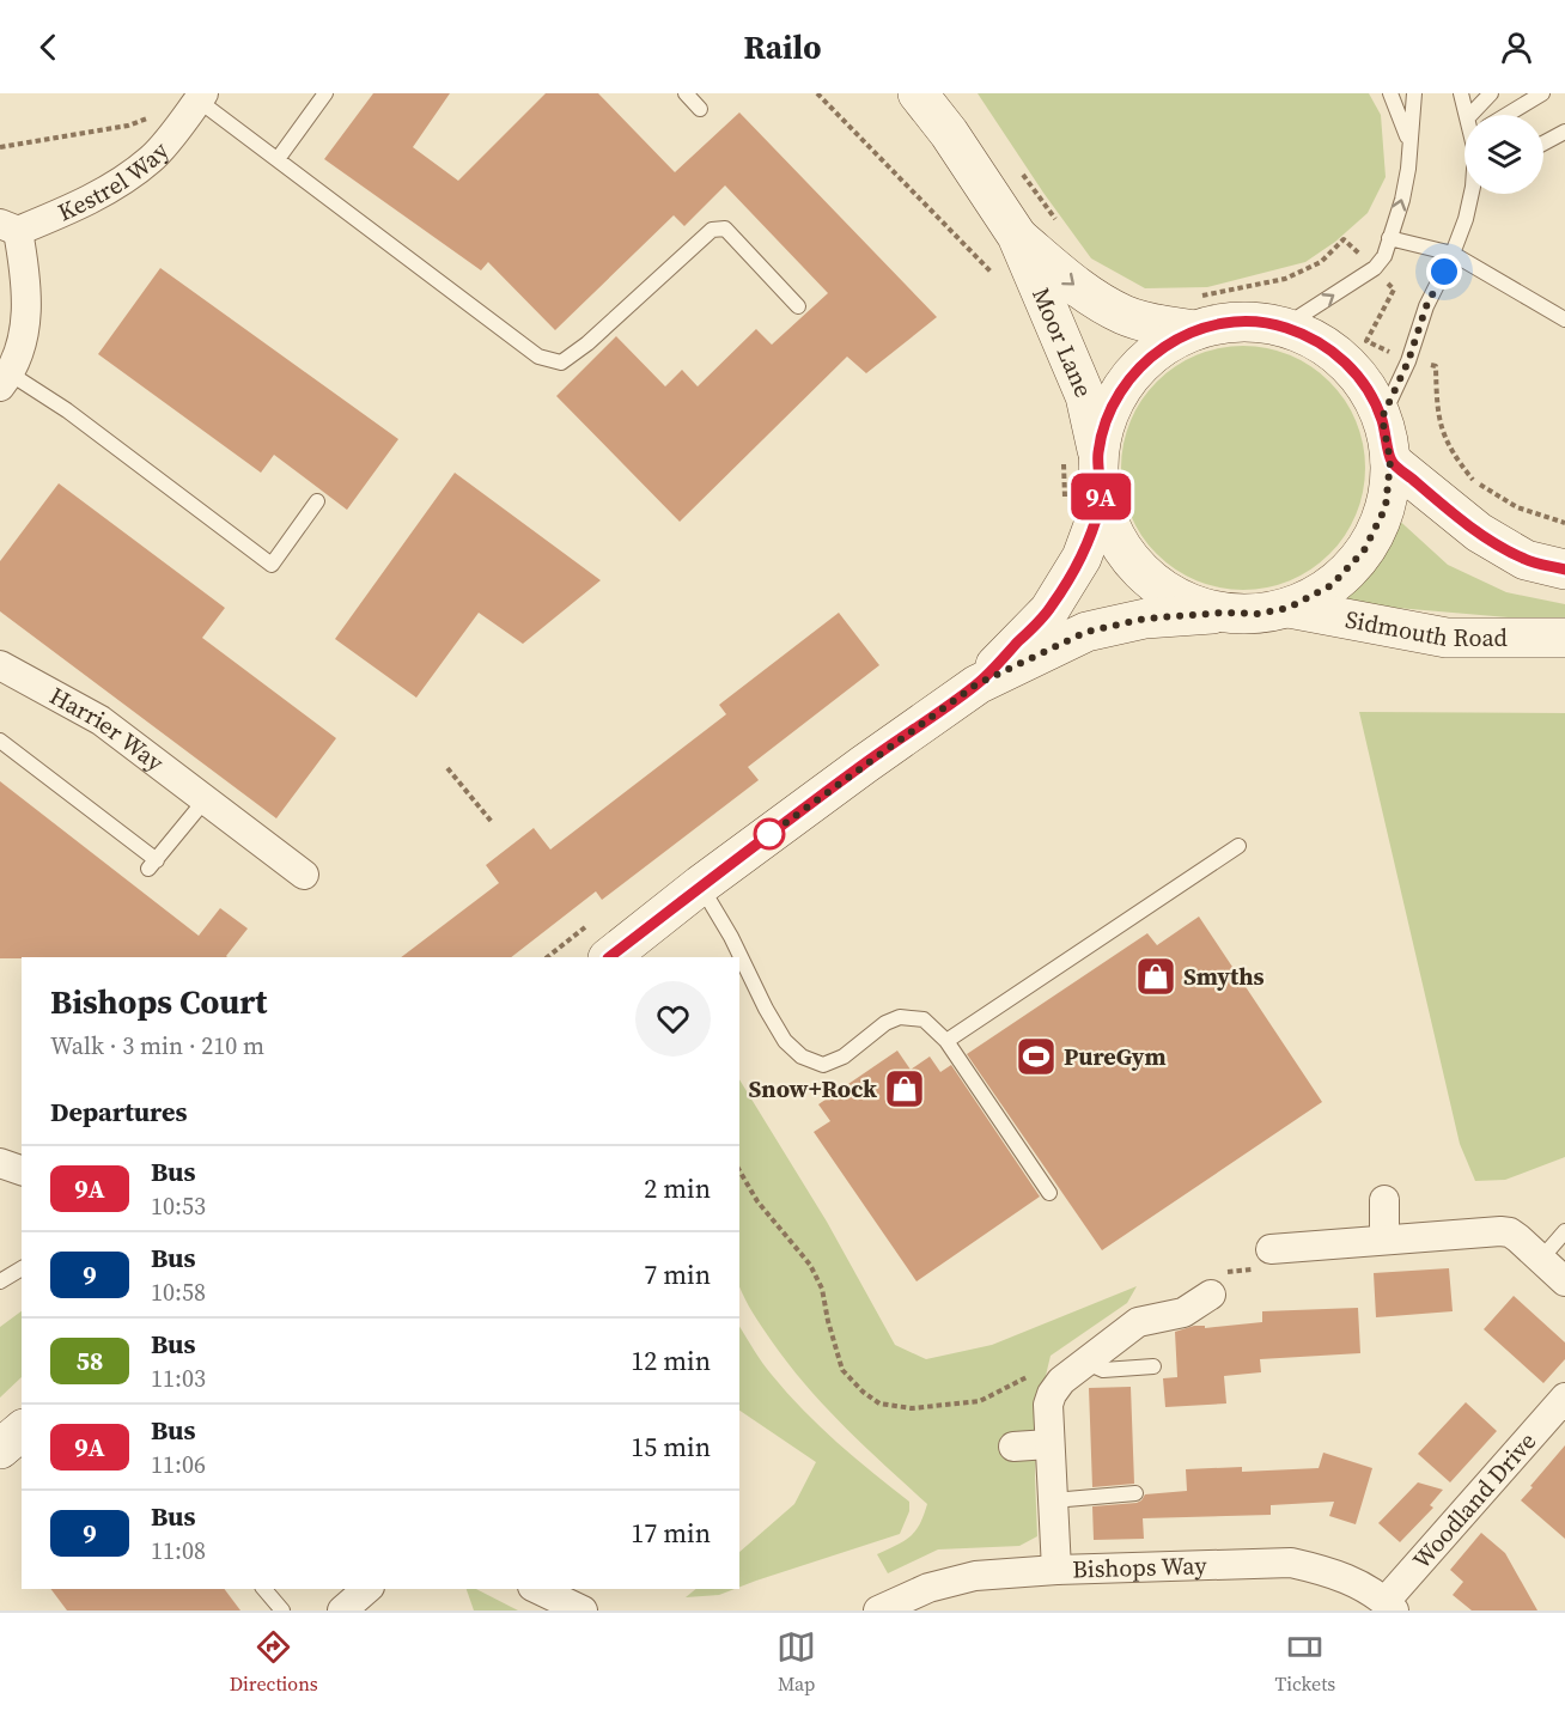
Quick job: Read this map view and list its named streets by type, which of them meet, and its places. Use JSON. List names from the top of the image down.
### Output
{
  "streets": {
    "main road": ["Moor Lane", "Sidmouth Road"],
    "street": [
      "Kestrel Way",
      "Harrier Way",
      "Woodland Drive",
      "Bishops Way"
    ]
  },
  "crossings": [
    ["Woodland Drive", "Bishops Way"]
  ],
  "places": {
    "shop": ["Smyths", "Snow+Rock"],
    "sports": ["PureGym"]
  },
  "lines": ["bus line 9A"],
  "page": {
    "header": "Railo",
    "on_map": "9A",
    "heading": [
      ["Bishops Court", "Walk · 3 min · 210 m"],
      "Departures"
    ],
    "list": [
      {
        "mark": "9A",
        "name": "Bus",
        "note": "10:53",
        "value": "2 min"
      },
      {
        "mark": "9",
        "name": "Bus",
        "note": "10:58",
        "value": "7 min"
      },
      {
        "mark": "58",
        "name": "Bus",
        "note": "11:03",
        "value": "12 min"
      },
      {
        "mark": "9A",
        "name": "Bus",
        "note": "11:06",
        "value": "15 min"
      },
      {
        "mark": "9",
        "name": "Bus",
        "note": "11:08",
        "value": "17 min"
      }
    ],
    "tabs": ["Directions", "Map", "Tickets"]
  }
}
